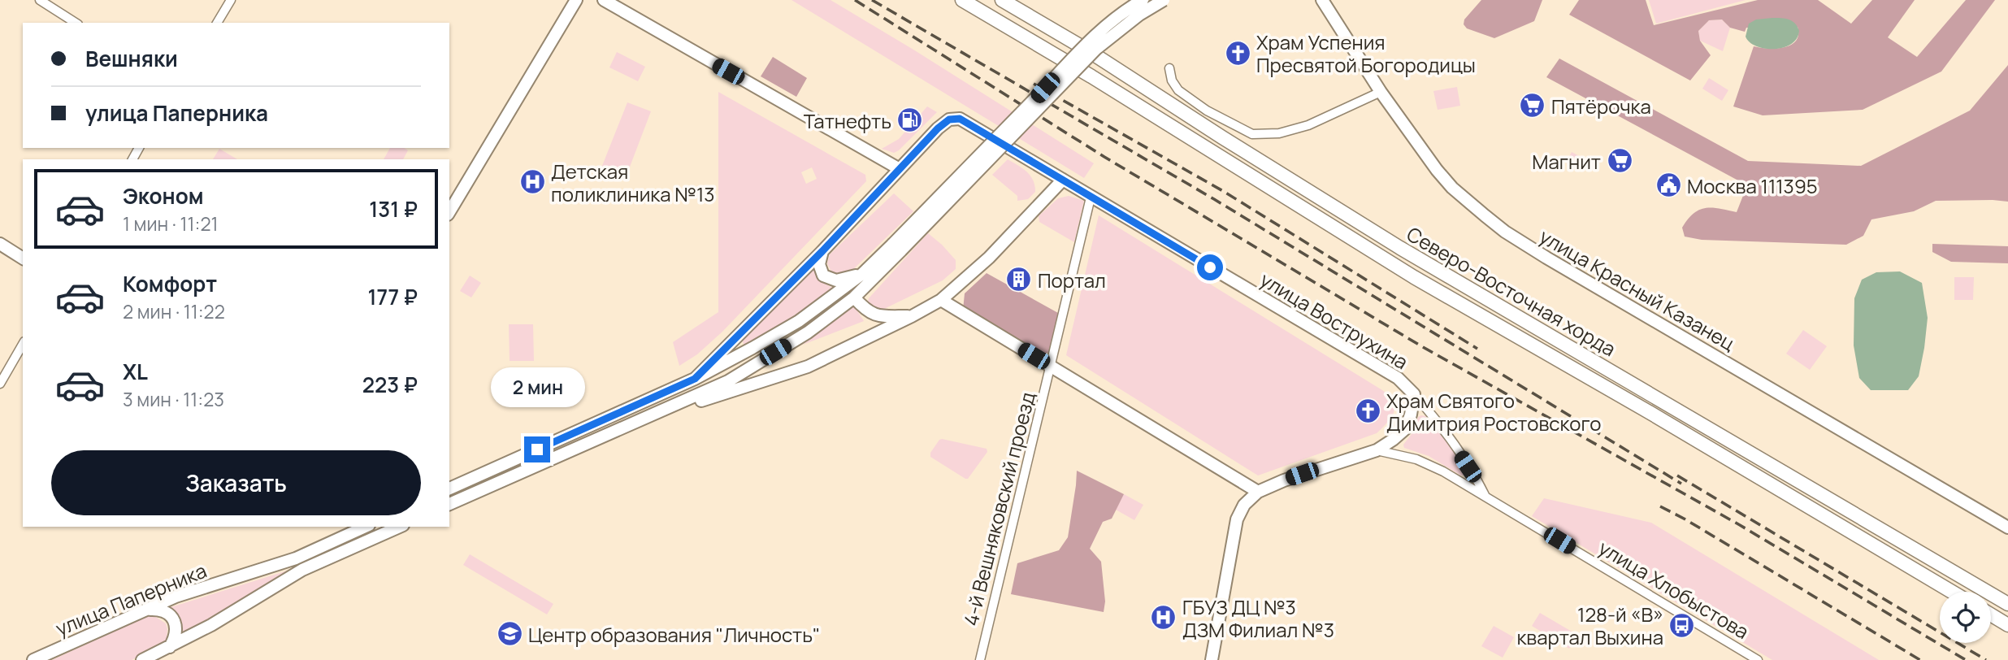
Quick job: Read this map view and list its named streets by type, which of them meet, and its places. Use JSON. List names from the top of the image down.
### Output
{
  "streets": {
    "main road": ["Северо-Восточная хорда"],
    "street": [
      "улица Красный Казанец",
      "улица Вострухина",
      "4-й Вешняковский проезд",
      "улица Хлобыстова",
      "улица Паперника"
    ]
  },
  "crossings": [
    ["улица Вострухина", "4-й Вешняковский проезд"],
    ["улица Вострухина", "улица Хлобыстова"]
  ],
  "places": {
    "church": ["Храм Успения Пресвятой Богородицы", "Храм Святого Димитрия Ростовского"],
    "supermarket": ["Пятёрочка", "Магнит"],
    "fuel station": ["Татнефть"],
    "hospital": ["Детская поликлиника №13", "ГБУЗ ДЦ №3 ДЗМ Филиал №3"],
    "public building": ["Москва 111395"],
    "building": ["Портал"],
    "bus stop": ["128-й «В» квартал Выхина"],
    "school or university": ["Центр образования \"Личность\""]
  },
  "page": {
    "banner": ["Вешняки", "улица Паперника"],
    "list": [
      {
        "name": "Эконом",
        "note": "1 мин · 11:21",
        "value": "131 ₽"
      },
      {
        "name": "Комфорт",
        "note": "2 мин · 11:22",
        "value": "177 ₽"
      },
      {
        "name": "XL",
        "note": "3 мин · 11:23",
        "value": "223 ₽"
      }
    ],
    "bubble": "2 мин",
    "buttons": "Заказать"
  }
}
